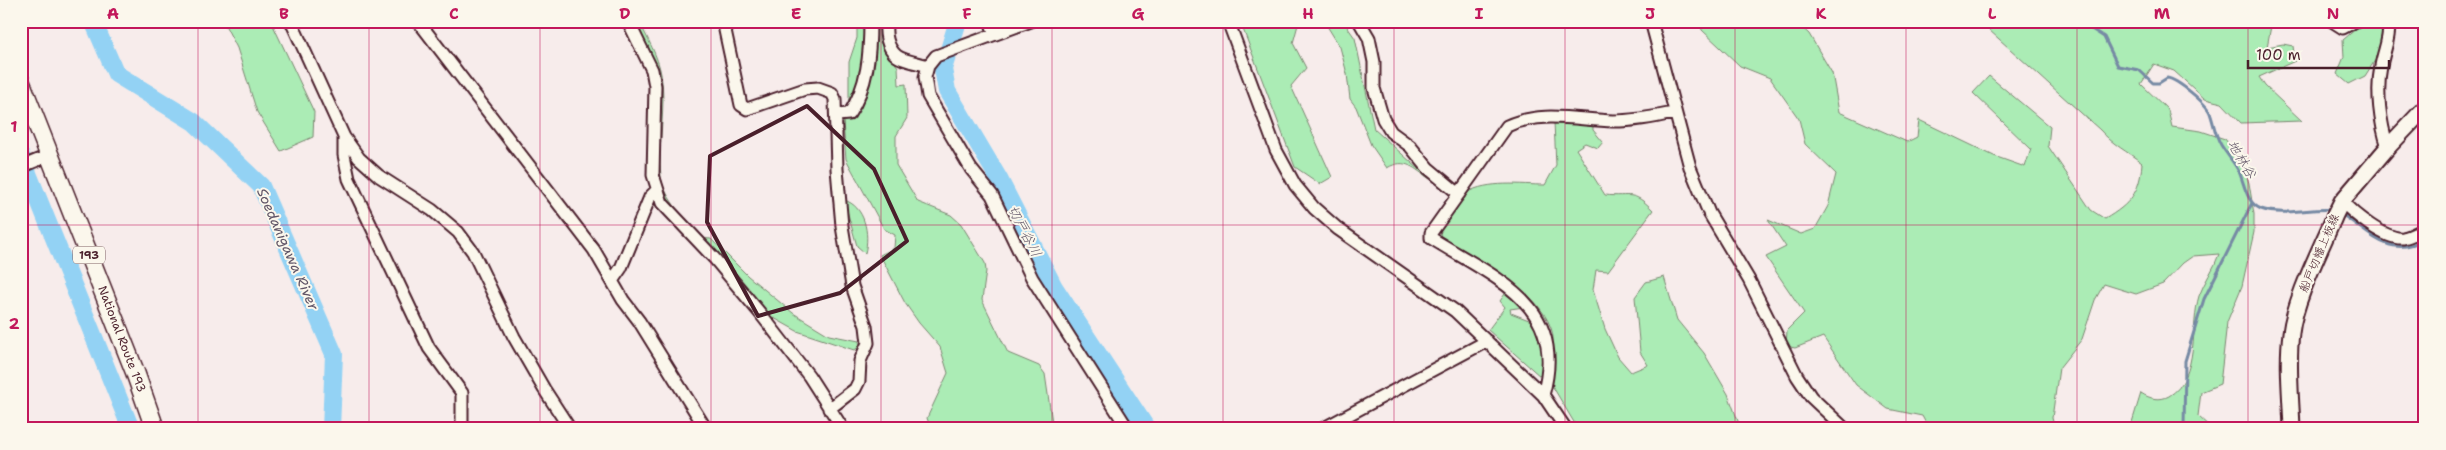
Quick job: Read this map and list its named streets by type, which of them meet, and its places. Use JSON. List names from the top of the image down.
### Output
{
  "streets": {
    "highway": ["193", "National Route 193"],
    "main road": ["船戸切幡上板線"]
  },
  "water": ["地林谷", "切戸谷川", "Soedanigawa River"],
  "scale_bar": "100 m",
  "grid": {
    "columns": [
      "A",
      "B",
      "C",
      "D",
      "E",
      "F",
      "G",
      "H",
      "I",
      "J",
      "K",
      "L",
      "M",
      "N"
    ],
    "rows": ["1", "2"]
  }
}
